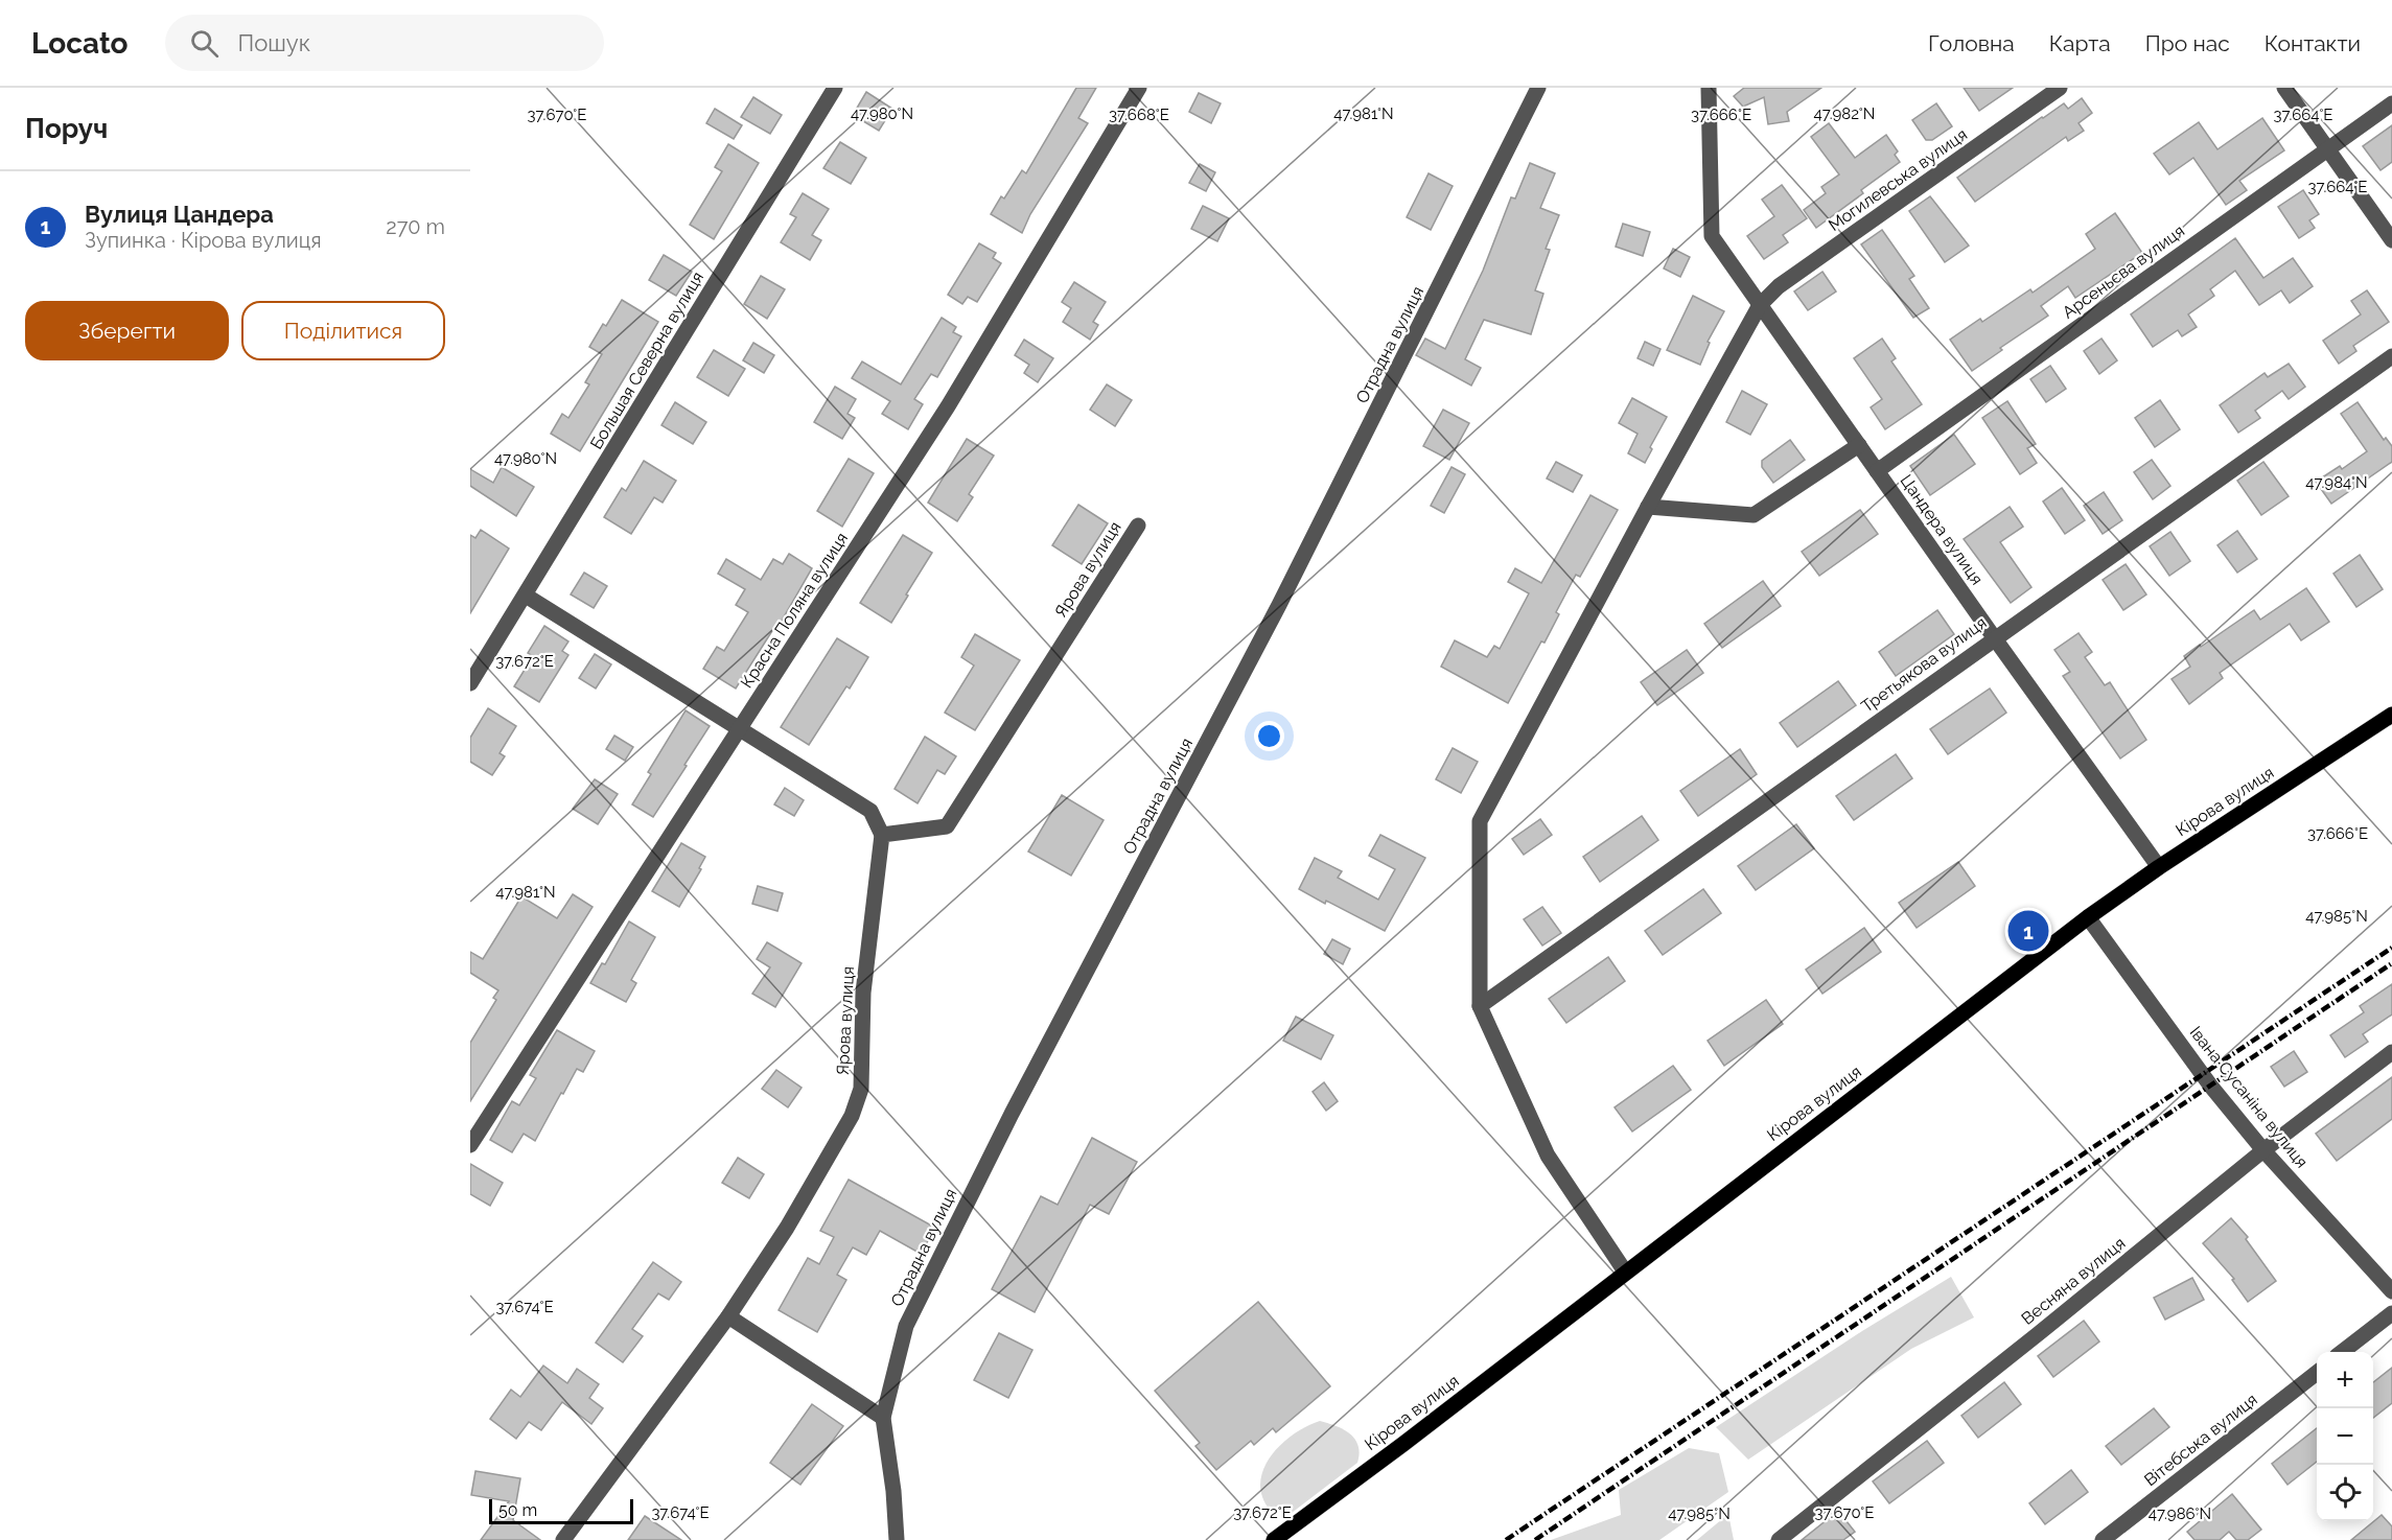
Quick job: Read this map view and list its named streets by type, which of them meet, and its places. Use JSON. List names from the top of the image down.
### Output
{
  "streets": {
    "main road": ["Кірова вулиця"],
    "street": [
      "Могилевська вулиця",
      "Арсеньєва вулиця",
      "Отрадна вулиця",
      "Большая Северна вулиця",
      "Цандера вулиця",
      "Ярова вулиця",
      "Красна Поляна вулиця",
      "Третьякова вулиця",
      "Івана Сусаніна вулиця",
      "Весняна вулиця",
      "Вітебська вулиця"
    ]
  },
  "crossings": [
    ["Могилевська вулиця", "Цандера вулиця"],
    ["Арсеньєва вулиця", "Цандера вулиця"],
    ["Цандера вулиця", "Третьякова вулиця"],
    ["Цандера вулиця", "Кірова вулиця"],
    ["Кірова вулиця", "Івана Сусаніна вулиця"],
    ["Івана Сусаніна вулиця", "Весняна вулиця"]
  ],
  "scale_bar": "50 m",
  "page": {
    "header": "Locato",
    "search": "Пошук",
    "nav": [
      "Головна",
      "Карта",
      "Про нас",
      "Контакти"
    ],
    "heading": "Поруч",
    "list": [
      {
        "mark": "1",
        "name": "Вулиця Цандера",
        "note": "Зупинка · Кірова вулиця",
        "value": "270 m"
      }
    ],
    "buttons": ["Зберегти", "Поділитися"],
    "pins": "1",
    "map_buttons": ["+", "−"],
    "scale": "50 m"
  },
  "coordinates": [
    "47.980°N",
    "47.981°N",
    "47.982°N",
    "37.670°E",
    "37.668°E",
    "37.666°E",
    "37.664°E",
    "47.984°N",
    "37.672°E",
    "47.985°N",
    "37.674°E",
    "47.986°N"
  ]
}
